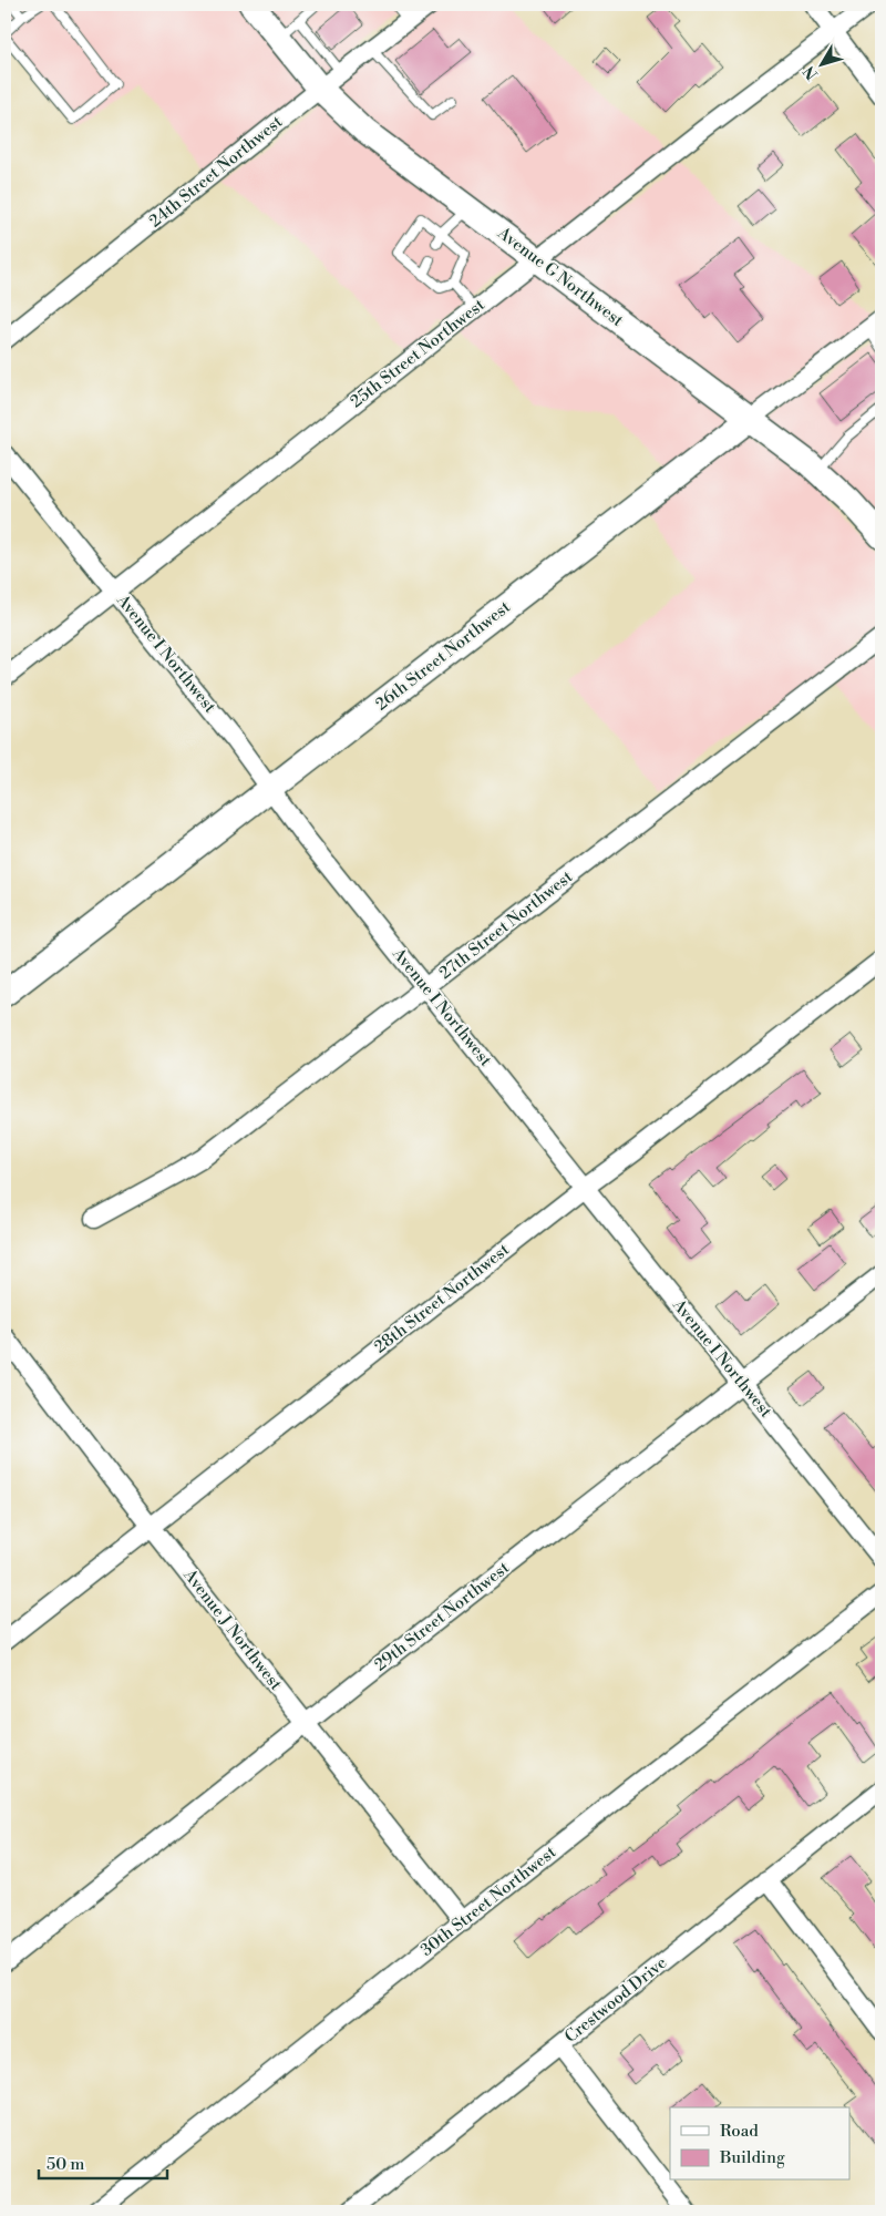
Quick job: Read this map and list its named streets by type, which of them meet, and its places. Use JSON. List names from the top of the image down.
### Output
{
  "streets": {
    "street": [
      "24th Street Northwest",
      "Avenue G Northwest",
      "25th Street Northwest",
      "Avenue I Northwest",
      "26th Street Northwest",
      "27th Street Northwest",
      "28th Street Northwest",
      "29th Street Northwest",
      "Avenue J Northwest",
      "30th Street Northwest",
      "Crestwood Drive"
    ]
  },
  "crossings": [
    ["24th Street Northwest", "Avenue G Northwest"],
    ["Avenue G Northwest", "25th Street Northwest"],
    ["Avenue G Northwest", "26th Street Northwest"],
    ["25th Street Northwest", "Avenue I Northwest"],
    ["Avenue I Northwest", "26th Street Northwest"],
    ["Avenue I Northwest", "27th Street Northwest"],
    ["Avenue I Northwest", "28th Street Northwest"],
    ["Avenue I Northwest", "29th Street Northwest"],
    ["28th Street Northwest", "Avenue J Northwest"],
    ["29th Street Northwest", "Avenue J Northwest"],
    ["Avenue J Northwest", "30th Street Northwest"]
  ],
  "legend": ["Road", "Building"],
  "scale_bar": "50 m",
  "north": "bottom left"
}
